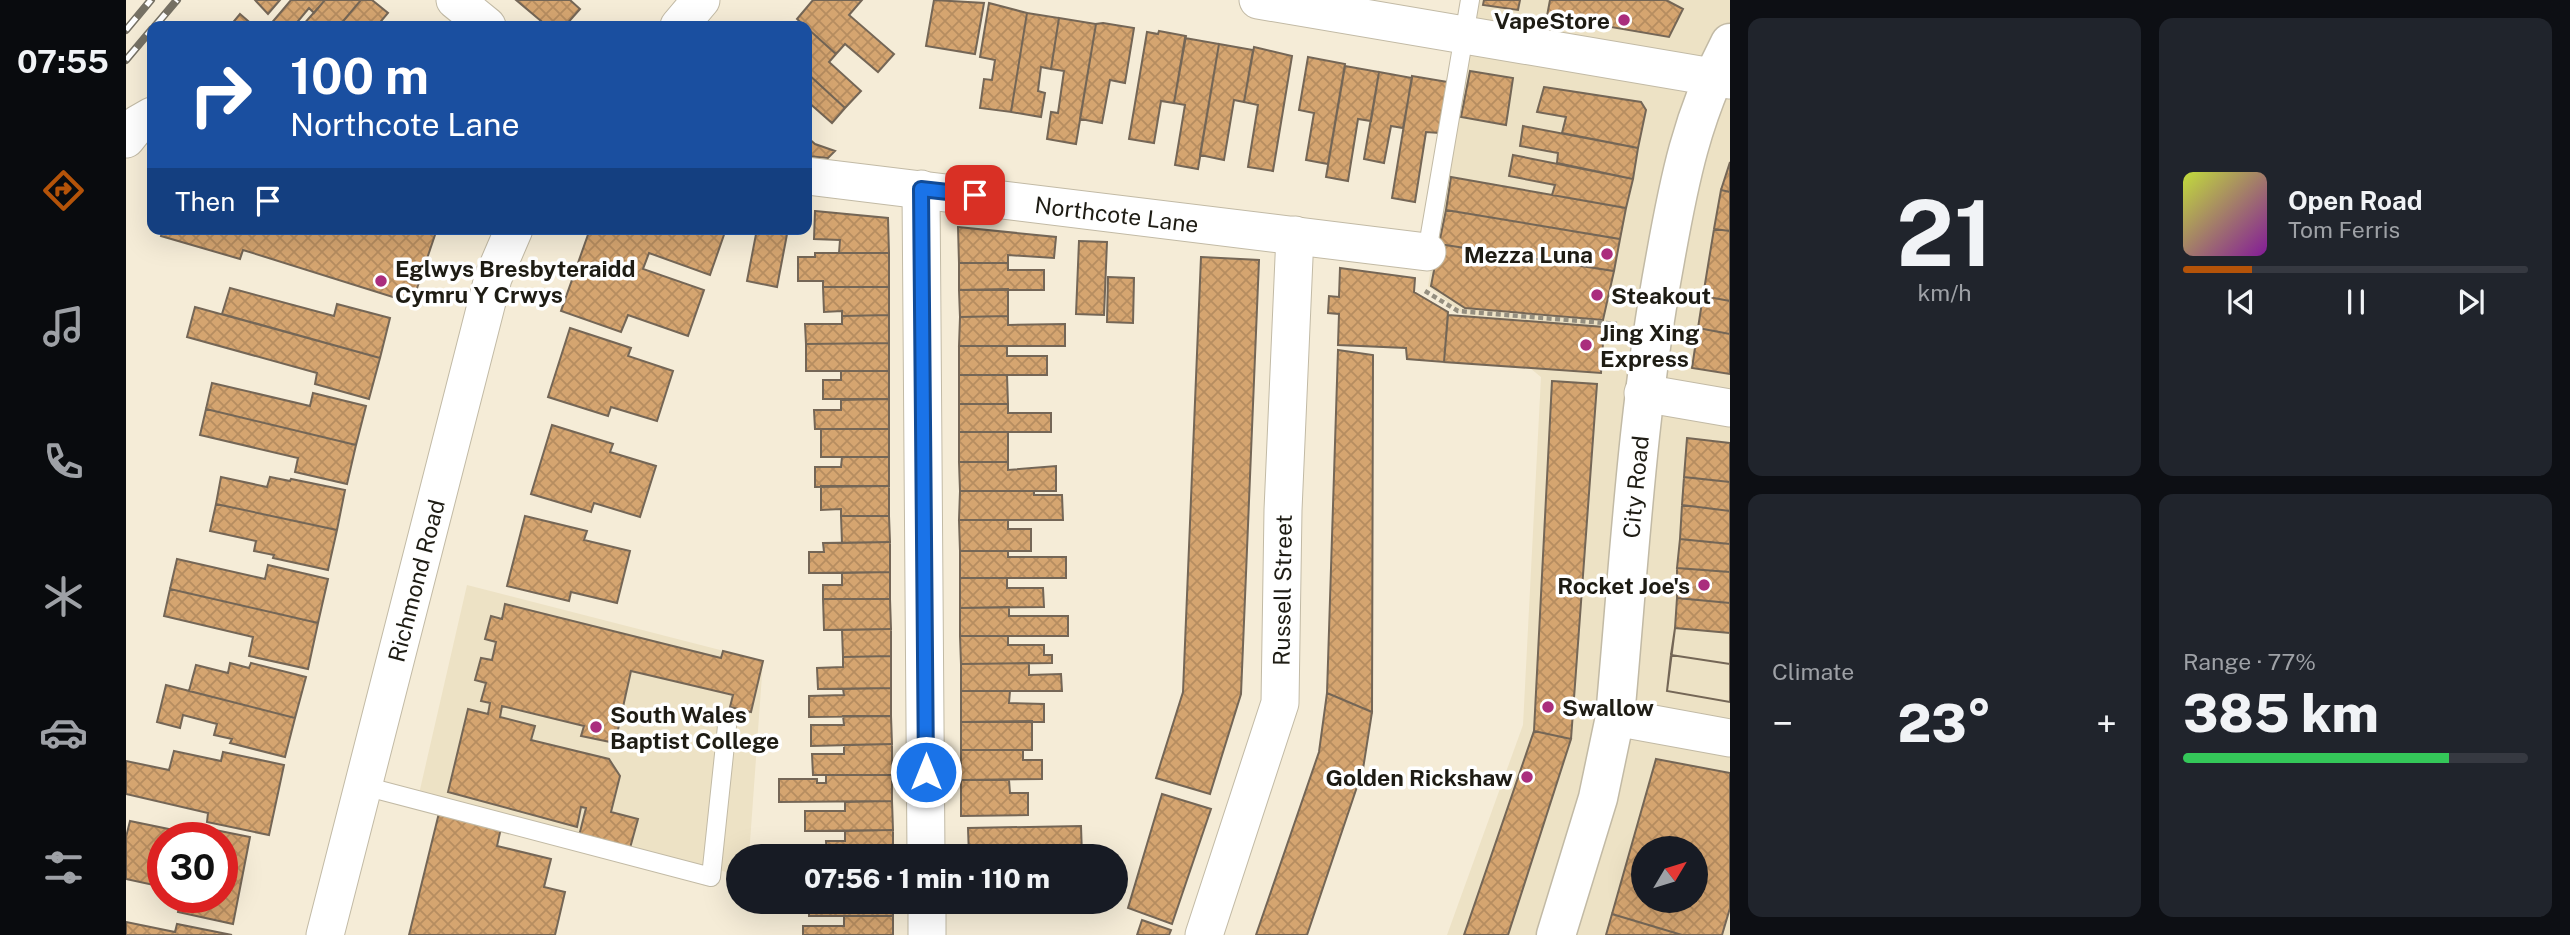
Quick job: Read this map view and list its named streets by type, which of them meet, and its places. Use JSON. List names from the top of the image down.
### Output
{
  "streets": {
    "main road": ["City Road"],
    "street": ["Northcote Lane", "Richmond Road", "Russell Street"]
  },
  "crossings": [
    ["Northcote Lane", "Russell Street"]
  ],
  "places": [
    "VapeStore",
    "Mezza Luna",
    "Eglwys Bresbyteraidd Cymru Y Crwys",
    "Steakout",
    "Jing Xing Express",
    "Rocket Joe's",
    "Swallow",
    "South Wales Baptist College",
    "Golden Rickshaw"
  ],
  "north": "top right",
  "page": {
    "tabs": "07:55",
    "tile": [
      ["21", "km/h"],
      "Climate",
      ["Range · 77%", "385 km"]
    ],
    "turn": ["100 m", "Northcote Lane"],
    "then": "Then",
    "song": ["Open Road", "Tom Ferris"],
    "heat": ["−", "23°", "+"],
    "limit": "30",
    "trip": "07:56 · 1 min · 110 m"
  }
}
